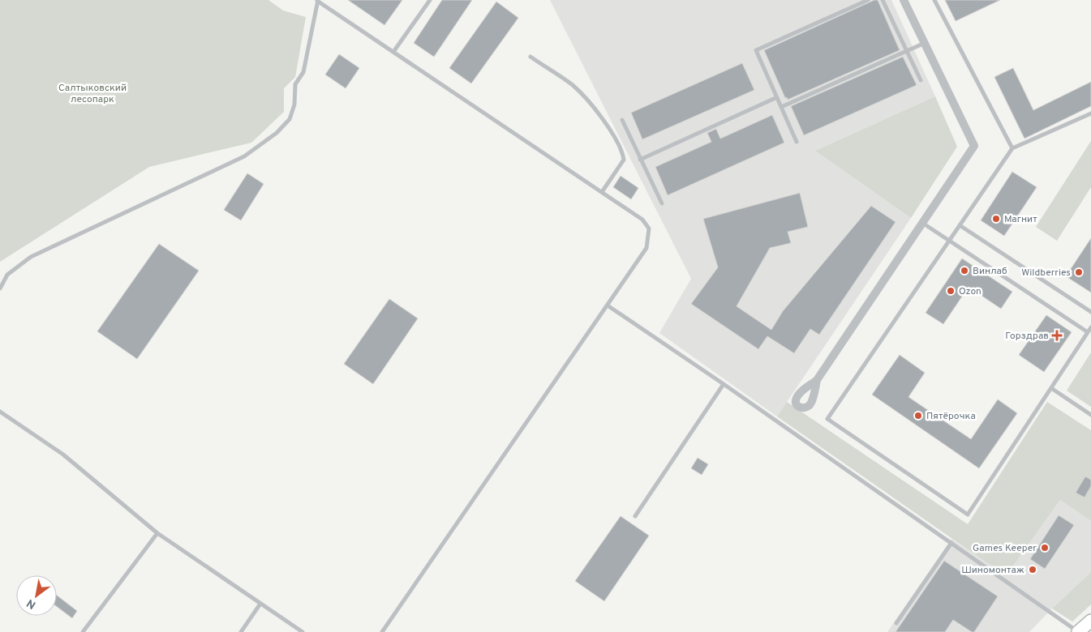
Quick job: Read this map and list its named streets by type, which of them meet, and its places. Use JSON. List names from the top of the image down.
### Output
{
  "parks": ["Салтыковский лесопарк"],
  "places": {
    "other": [
      "Магнит",
      "Винлаб",
      "Wildberries",
      "Ozon",
      "Пятёрочка",
      "Games Keeper",
      "Шиномонтаж"
    ],
    "health": ["Горздрав"]
  },
  "north": "bottom left"
}
